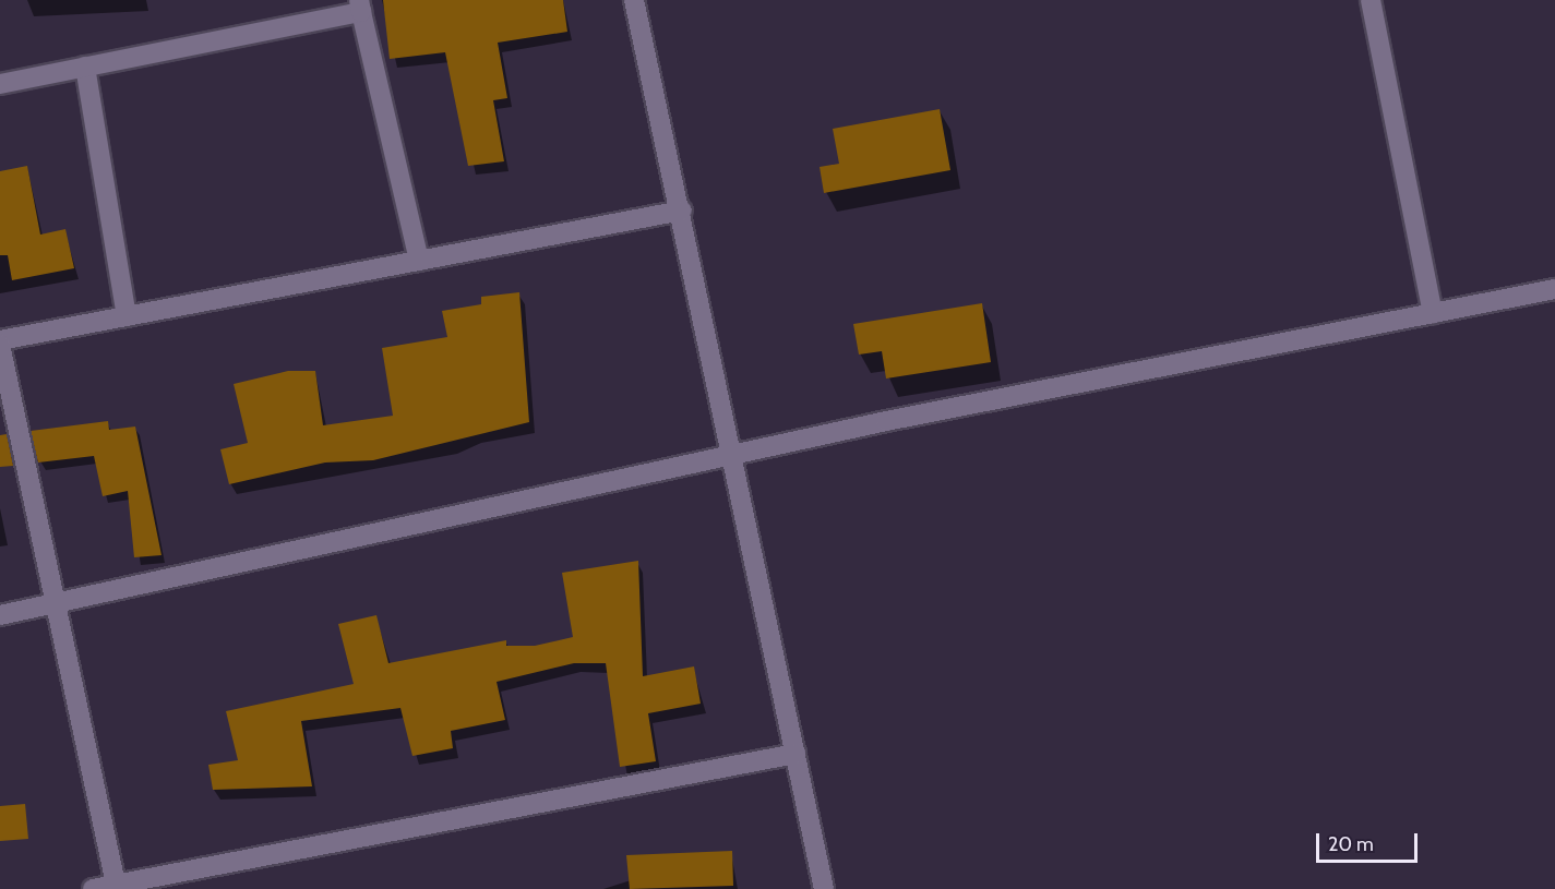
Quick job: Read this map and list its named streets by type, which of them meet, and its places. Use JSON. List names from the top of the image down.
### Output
{
  "scale_bar": "20 m"
}
